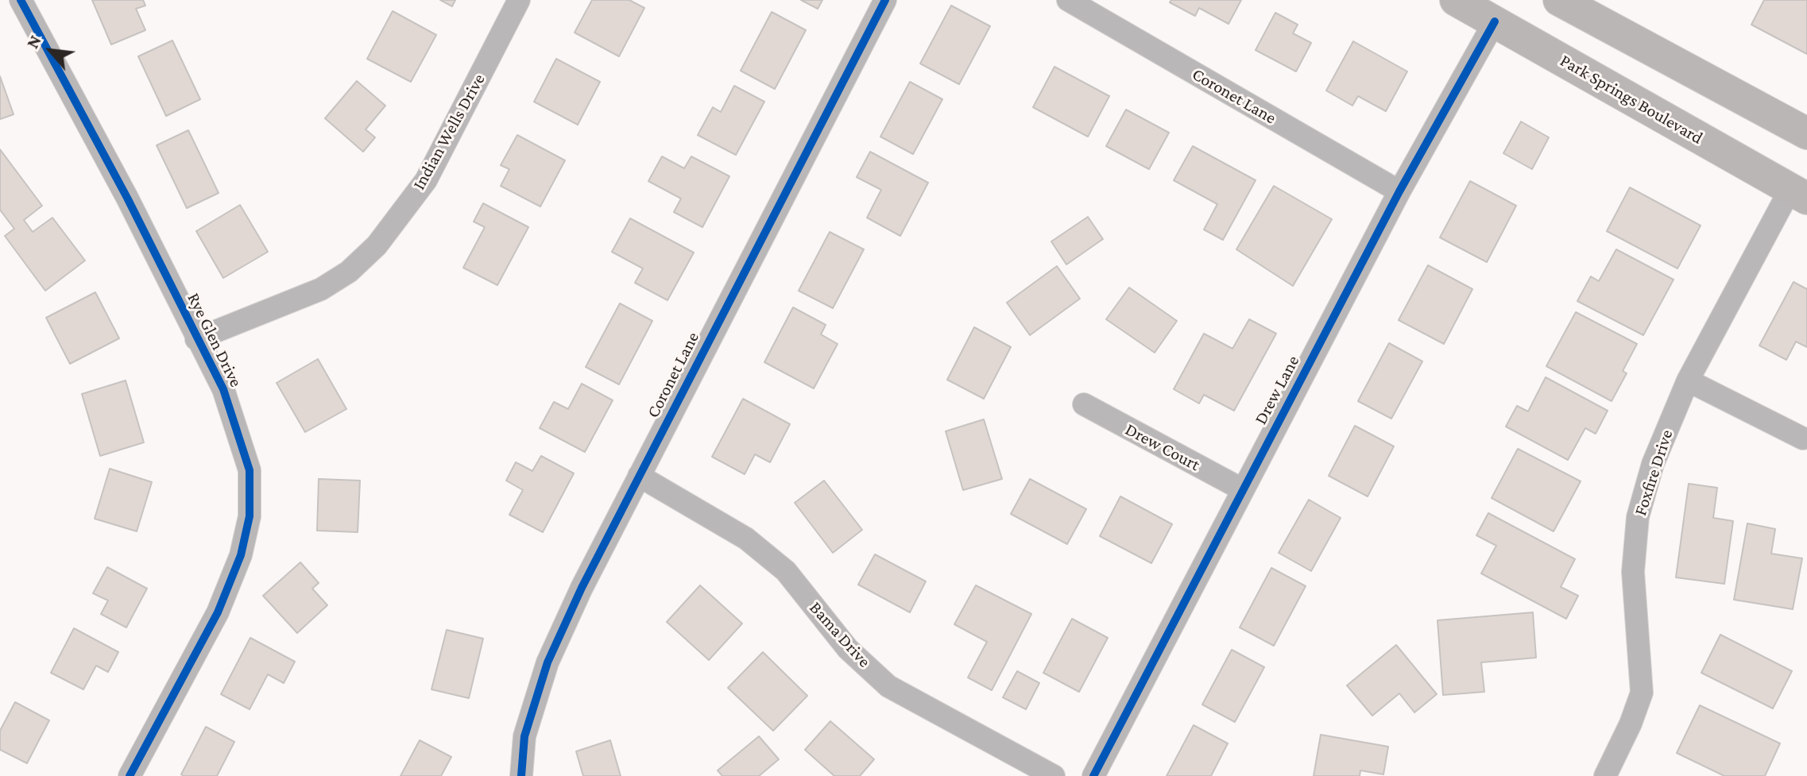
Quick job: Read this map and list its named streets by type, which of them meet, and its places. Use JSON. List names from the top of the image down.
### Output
{
  "streets": {
    "main road": ["Park Springs Boulevard"],
    "street": [
      "Coronet Lane",
      "Indian Wells Drive",
      "Rye Glen Drive",
      "Drew Lane",
      "Drew Court",
      "Foxfire Drive",
      "Bama Drive"
    ]
  },
  "crossings": [
    ["Coronet Lane", "Drew Lane"],
    ["Coronet Lane", "Bama Drive"],
    ["Park Springs Boulevard", "Drew Lane"],
    ["Park Springs Boulevard", "Foxfire Drive"],
    ["Indian Wells Drive", "Rye Glen Drive"],
    ["Drew Lane", "Drew Court"]
  ],
  "north": "top left"
}
